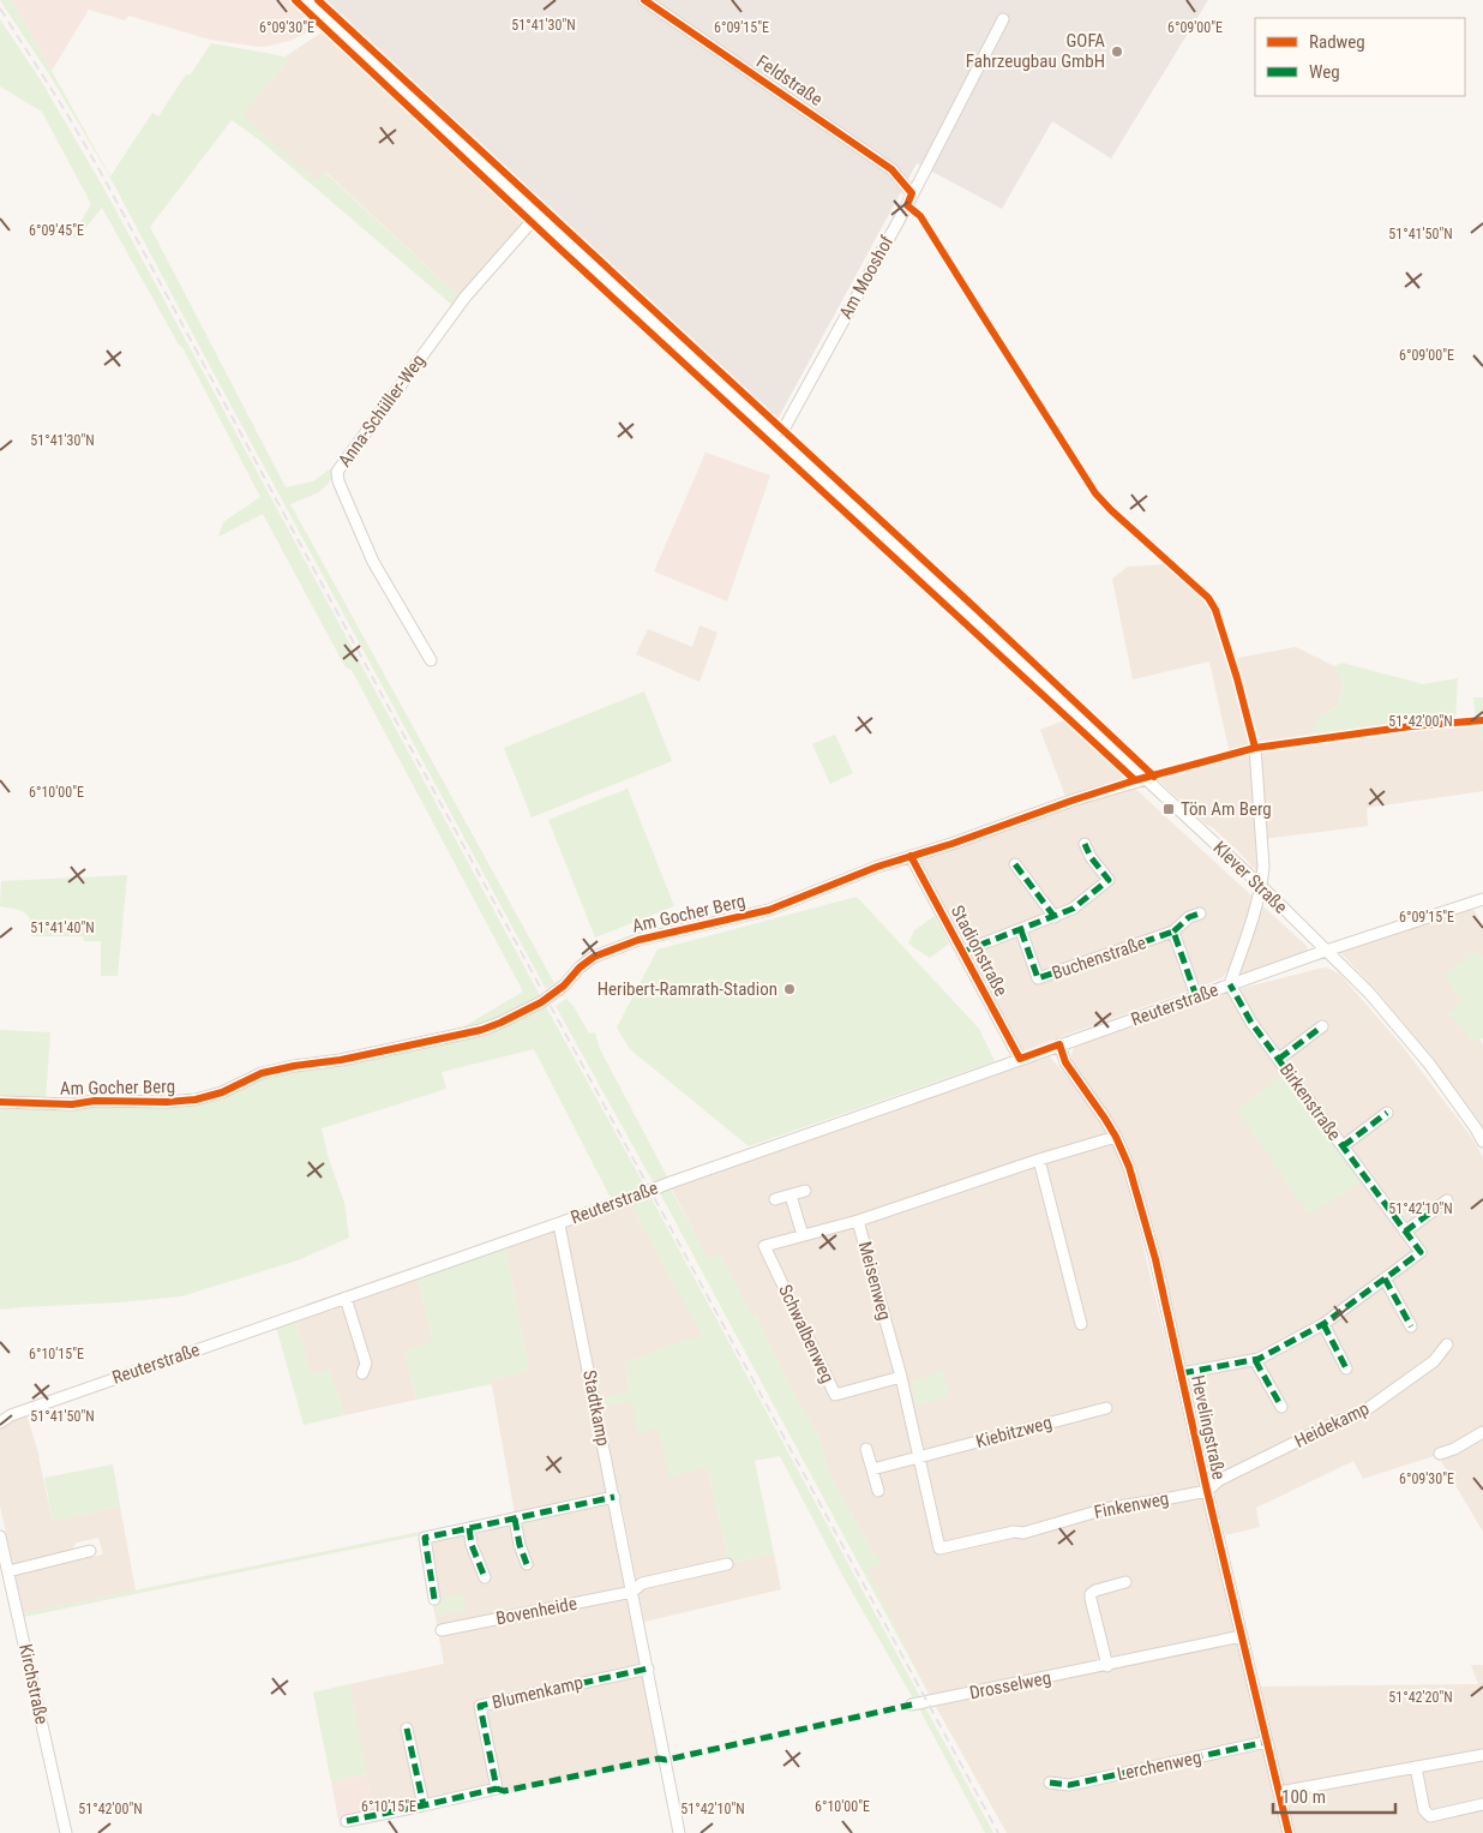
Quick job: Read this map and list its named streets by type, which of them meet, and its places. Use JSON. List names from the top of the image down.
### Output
{
  "streets": {
    "street": [
      "Feldstraße",
      "Am Mooshof",
      "Anna-Schüller-Weg",
      "Klever Straße",
      "Am Gocher Berg",
      "Stadionstraße",
      "Buchenstraße",
      "Reuterstraße",
      "Birkenstraße",
      "Meisenweg",
      "Schwalbenweg",
      "Stadtkamp",
      "Heidekamp",
      "Hevelingstraße",
      "Kiebitzweg",
      "Finkenweg",
      "Bovenheide",
      "Kirchstraße",
      "Drosselweg",
      "Blumenkamp",
      "Lerchenweg"
    ]
  },
  "crossings": [
    ["Feldstraße", "Am Mooshof"],
    ["Am Mooshof", "Klever Straße"],
    ["Anna-Schüller-Weg", "Klever Straße"],
    ["Klever Straße", "Am Gocher Berg"],
    ["Klever Straße", "Reuterstraße"],
    ["Am Gocher Berg", "Stadionstraße"],
    ["Stadionstraße", "Reuterstraße"],
    ["Reuterstraße", "Birkenstraße"],
    ["Reuterstraße", "Stadtkamp"],
    ["Reuterstraße", "Hevelingstraße"],
    ["Meisenweg", "Schwalbenweg"],
    ["Meisenweg", "Hevelingstraße"],
    ["Meisenweg", "Kiebitzweg"],
    ["Meisenweg", "Finkenweg"],
    ["Stadtkamp", "Bovenheide"],
    ["Stadtkamp", "Blumenkamp"],
    ["Heidekamp", "Hevelingstraße"],
    ["Heidekamp", "Finkenweg"],
    ["Hevelingstraße", "Finkenweg"],
    ["Hevelingstraße", "Drosselweg"],
    ["Hevelingstraße", "Lerchenweg"]
  ],
  "places": {
    "other": ["GOFA Fahrzeugbau GmbH", "Heribert-Ramrath-Stadion"],
    "transit": ["Tön Am Berg"]
  },
  "legend": ["Radweg", "Weg"],
  "scale_bar": "100 m",
  "coordinates": [
    "51°41'30\"N",
    "6°09'30\"E",
    "6°09'00\"E",
    "6°09'15\"E",
    "6°09'45\"E",
    "51°41'50\"N",
    "51°42'00\"N",
    "6°10'00\"E",
    "51°41'40\"N",
    "51°42'10\"N",
    "6°10'15\"E",
    "51°42'20\"N"
  ]
}
